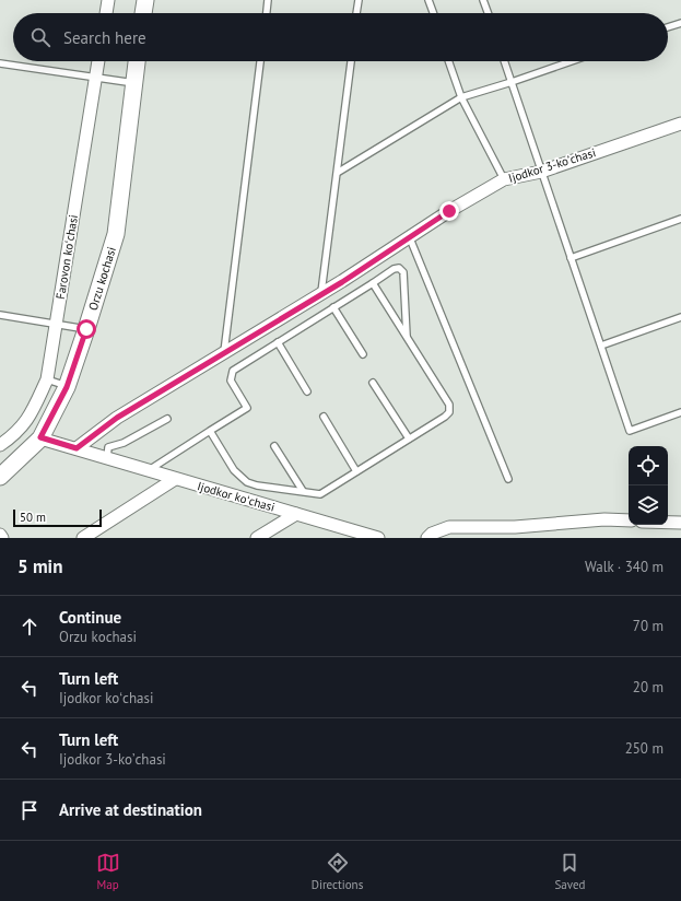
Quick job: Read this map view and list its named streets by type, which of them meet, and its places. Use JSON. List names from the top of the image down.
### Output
{
  "streets": {
    "main road": ["Orzu kochasi"],
    "street": ["Ijodkor 3-koʼchasi", "Farovon koʻchasi", "Ijodkor koʻchasi"]
  },
  "crossings": [
    ["Ijodkor 3-koʼchasi", "Ijodkor koʻchasi"],
    ["Orzu kochasi", "Ijodkor koʻchasi"]
  ],
  "scale_bar": "50 m",
  "page": {
    "search": "Search here",
    "scale": "50 m",
    "heading": ["5 min", "Walk · 340 m"],
    "list": [
      ["Continue", "Orzu kochasi", "70 m"],
      ["Turn left", "Ijodkor koʻchasi", "20 m"],
      ["Turn left", "Ijodkor 3-koʼchasi", "250 m"],
      "Arrive at destination"
    ],
    "nav": ["Map", "Directions", "Saved"]
  }
}
